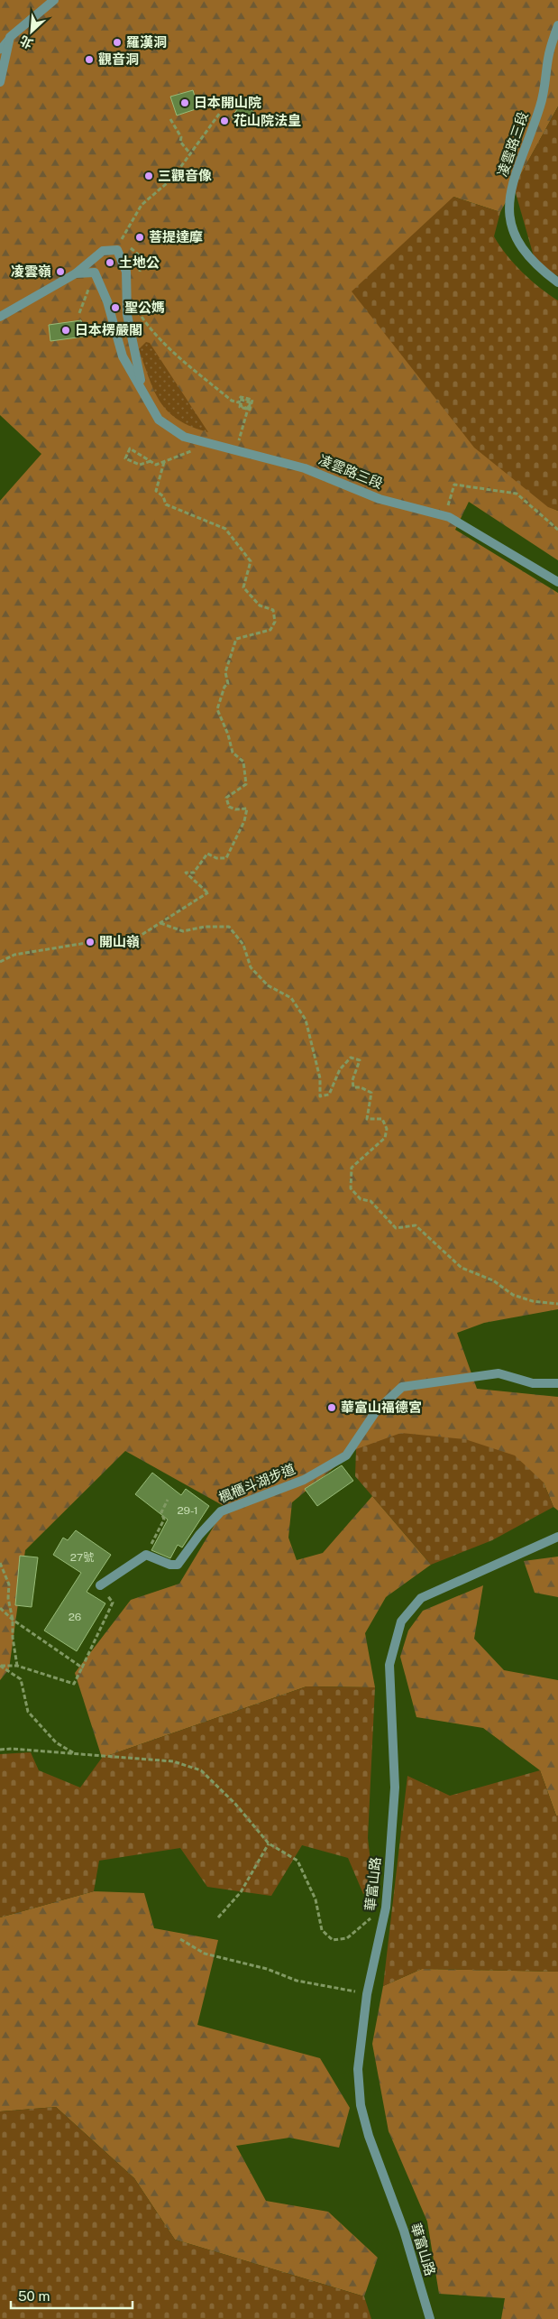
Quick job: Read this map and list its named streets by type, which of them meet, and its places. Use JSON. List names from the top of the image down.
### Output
{
  "streets": {
    "street": ["凌雲路三段", "楓櫃斗湖步道", "華富山路"]
  },
  "places": [
    "羅漢洞",
    "觀音洞",
    "日本開山院",
    "花山院法皇",
    "三觀音像",
    "菩提達摩",
    "土地公",
    "凌雲嶺",
    "聖公媽",
    "日本楞嚴閣",
    "開山嶺",
    "華富山福德宮"
  ],
  "house_numbers": ["29-1", "27號", "26"],
  "scale_bar": "50 m",
  "north": "bottom left"
}
